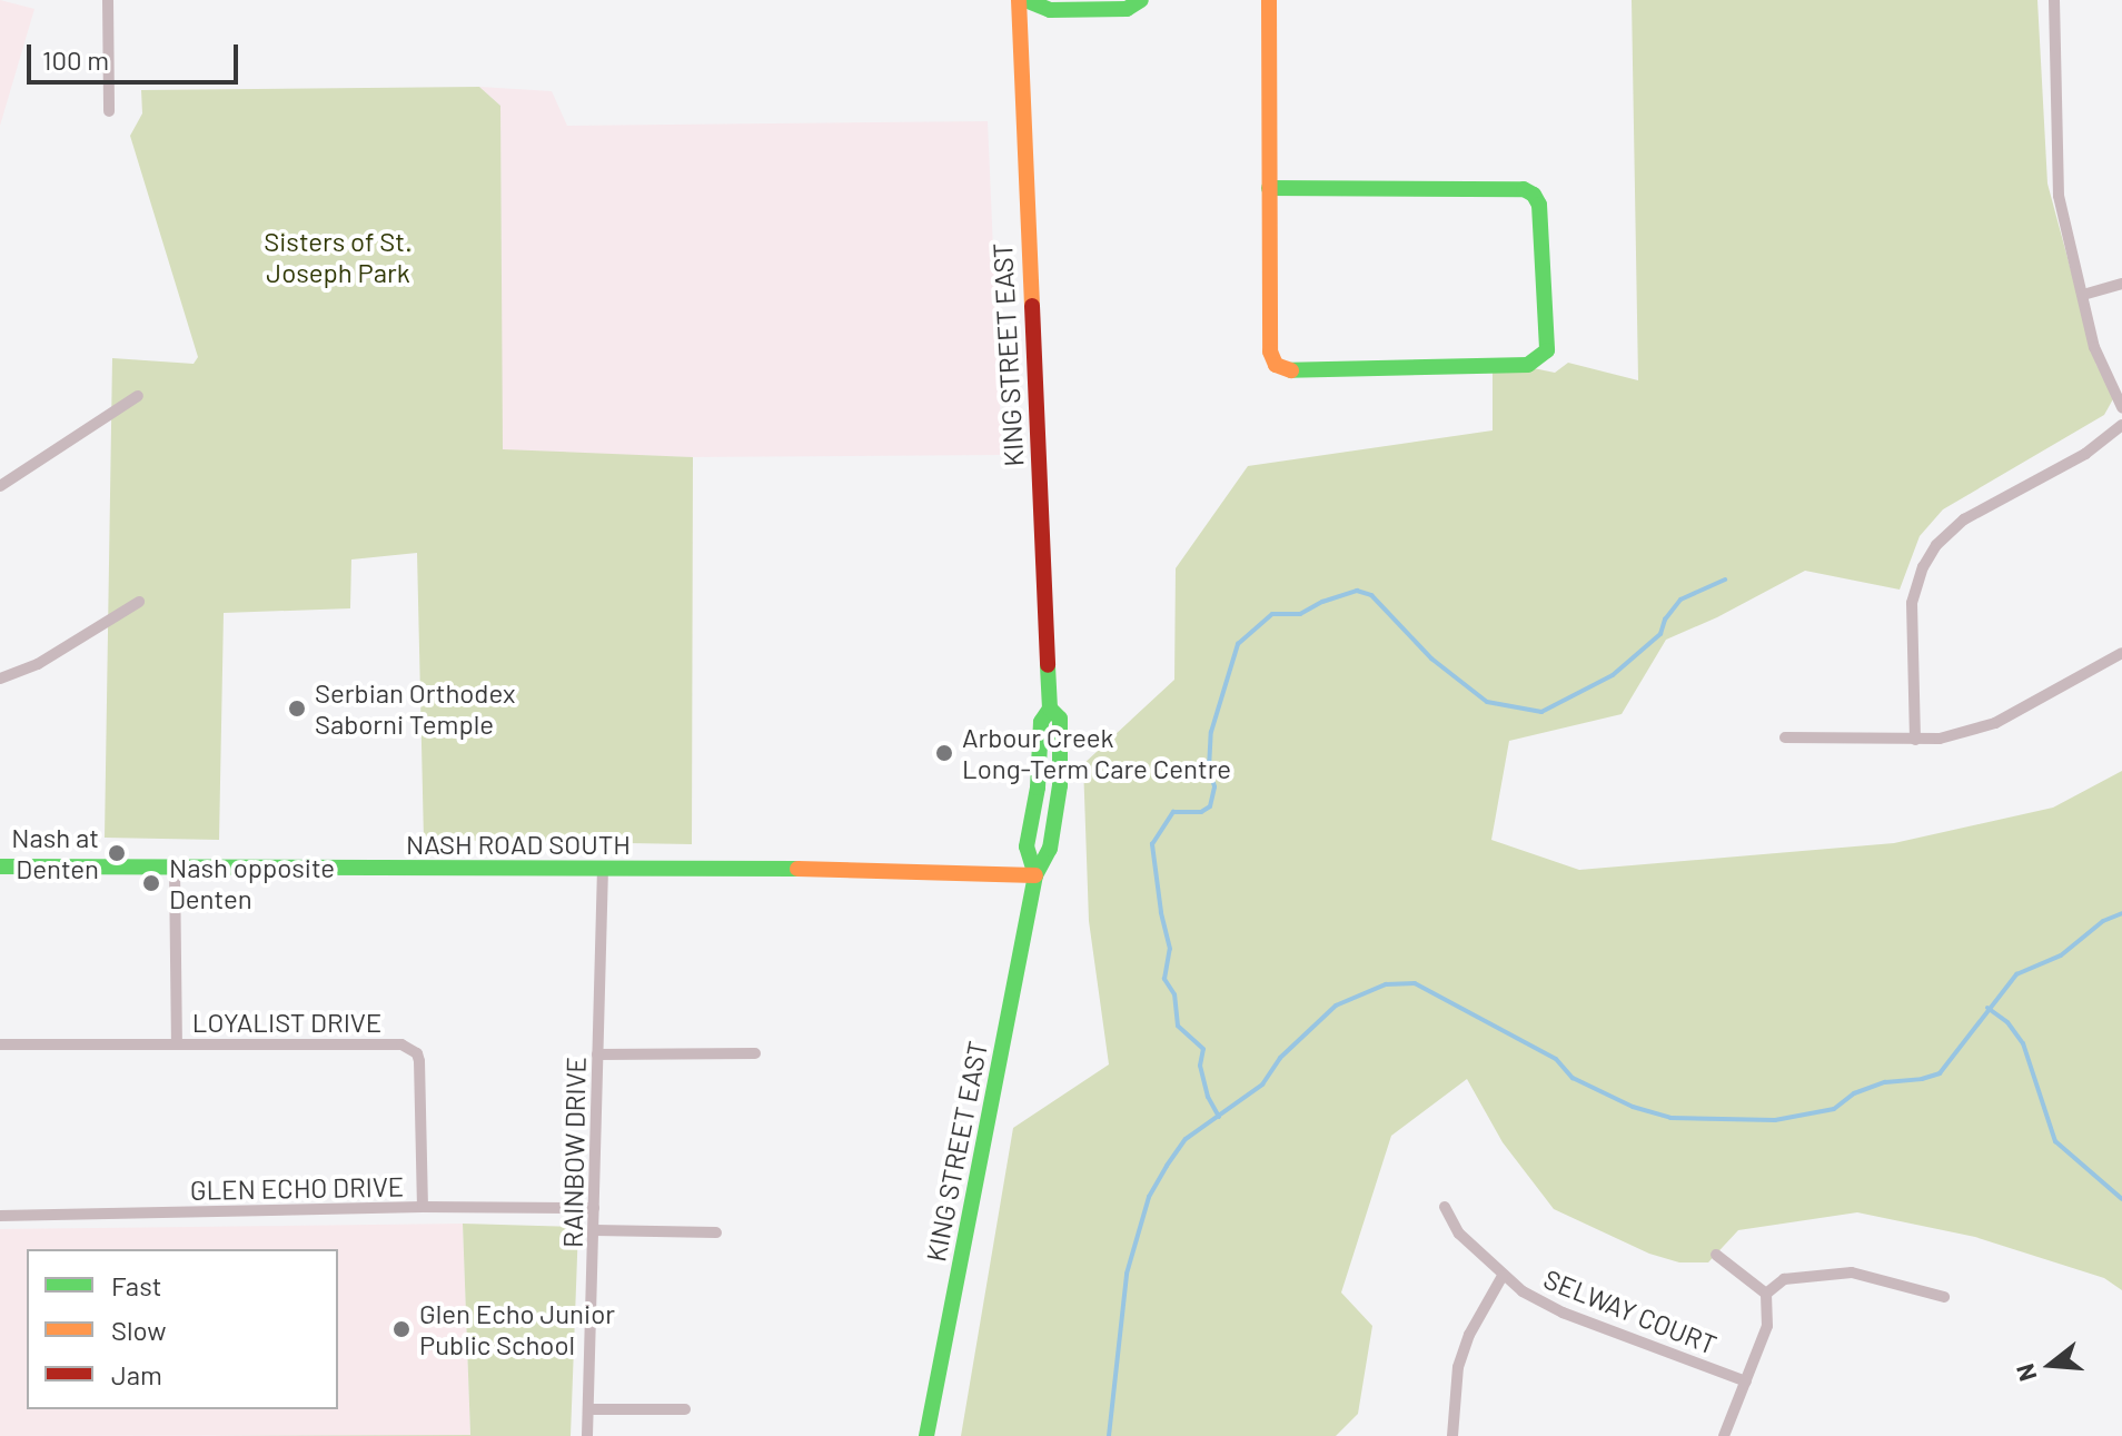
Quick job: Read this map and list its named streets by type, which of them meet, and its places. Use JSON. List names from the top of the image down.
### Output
{
  "streets": {
    "street": [
      "KING STREET EAST",
      "NASH ROAD SOUTH",
      "LOYALIST DRIVE",
      "RAINBOW DRIVE",
      "GLEN ECHO DRIVE",
      "SELWAY COURT"
    ]
  },
  "crossings": [
    ["KING STREET EAST", "NASH ROAD SOUTH"],
    ["NASH ROAD SOUTH", "RAINBOW DRIVE"],
    ["LOYALIST DRIVE", "GLEN ECHO DRIVE"],
    ["RAINBOW DRIVE", "GLEN ECHO DRIVE"]
  ],
  "parks": ["Sisters of St. Joseph Park"],
  "places": [
    "Serbian Orthodex Saborni Temple",
    "Arbour Creek Long-Term Care Centre",
    "Nash at Denten",
    "Nash opposite Denten",
    "Glen Echo Junior Public School"
  ],
  "legend": ["Fast", "Slow", "Jam"],
  "scale_bar": "100 m",
  "north": "left"
}
